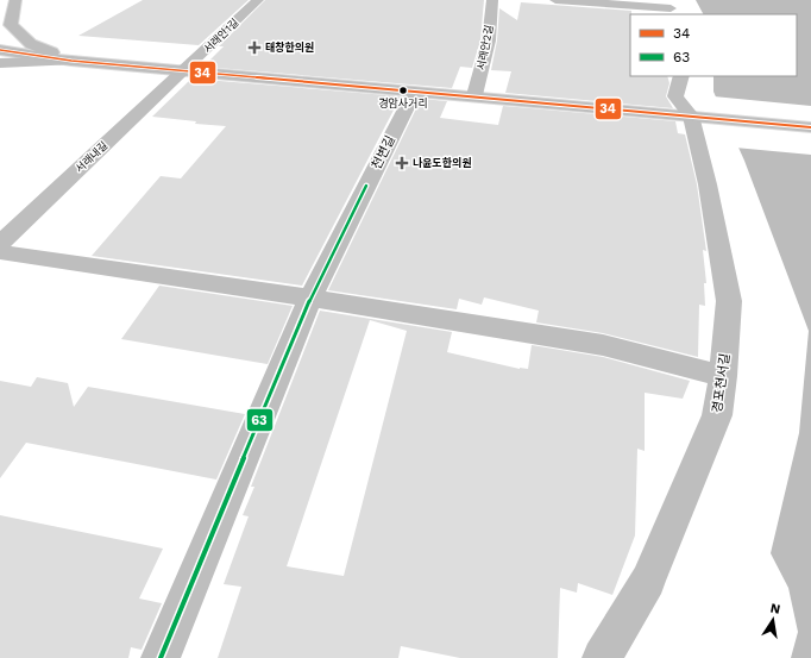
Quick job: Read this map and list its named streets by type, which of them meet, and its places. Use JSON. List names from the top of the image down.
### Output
{
  "streets": {
    "street": [
      "서래안1길",
      "서래안2길",
      "천변길",
      "서래내길",
      "경포천서길"
    ]
  },
  "crossings": [
    ["서래안1길", "서래내길"]
  ],
  "places": {
    "health": ["태창한의원", "나윤도한의원"],
    "other": ["경암사거리"]
  },
  "lines": ["transit line 34", "transit line 63"],
  "legend": ["34", "63"],
  "north": "top"
}
